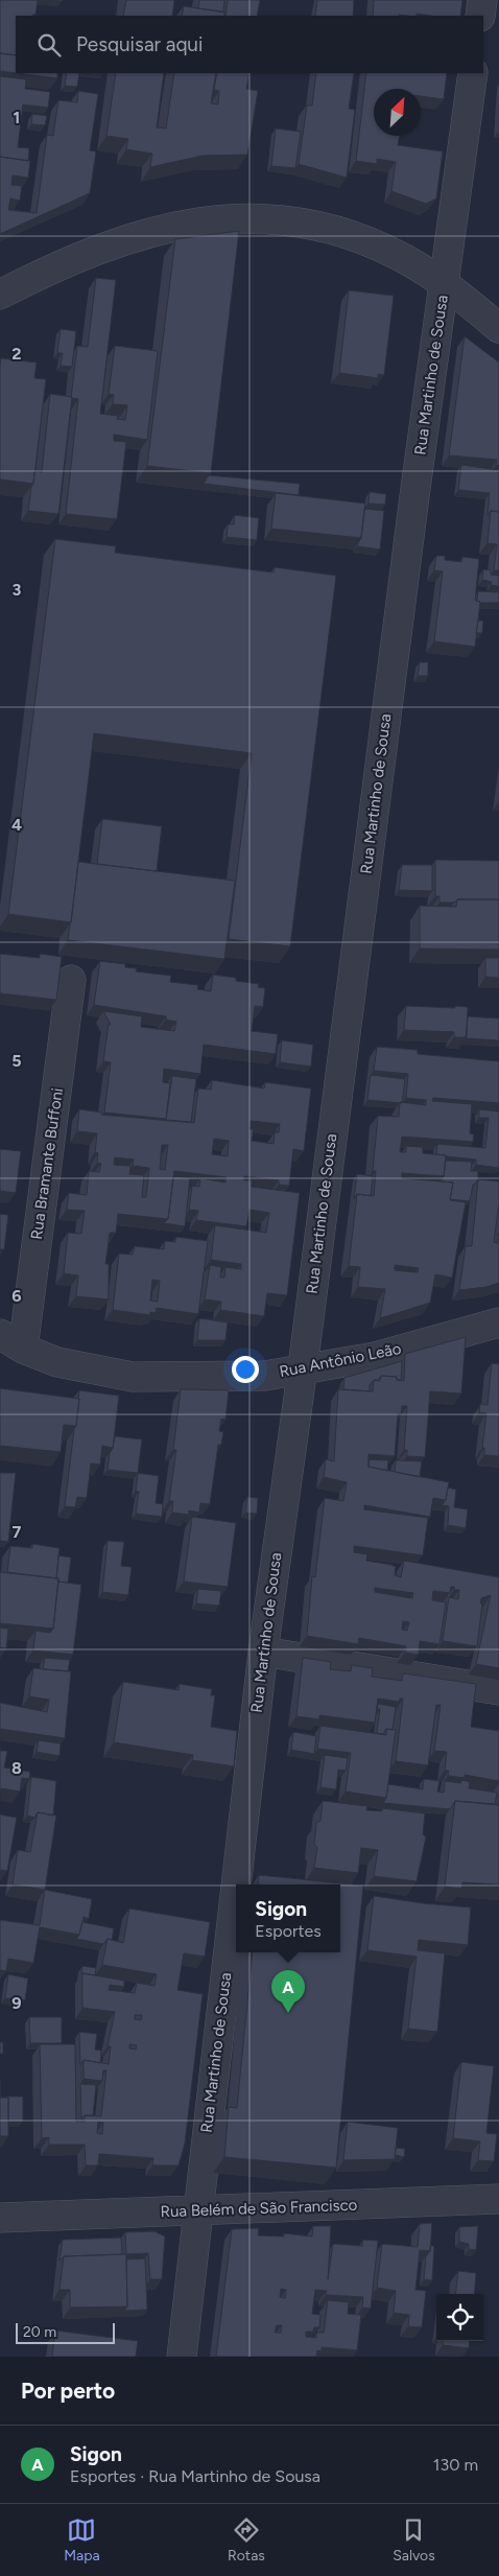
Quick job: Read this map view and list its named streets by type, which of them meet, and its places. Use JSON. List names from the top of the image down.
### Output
{
  "streets": {
    "street": [
      "Rua Martinho de Sousa",
      "Rua Bramante Buffoni",
      "Rua Antônio Leão",
      "Rua Belém de São Francisco"
    ]
  },
  "crossings": [
    ["Rua Martinho de Sousa", "Rua Antônio Leão"],
    ["Rua Martinho de Sousa", "Rua Belém de São Francisco"],
    ["Rua Bramante Buffoni", "Rua Antônio Leão"]
  ],
  "scale_bar": "20 m",
  "north": "top right",
  "page": {
    "search": "Pesquisar aqui",
    "popup": ["Sigon", "Esportes"],
    "pins": "A",
    "scale": "20 m",
    "heading": "Por perto",
    "list": [
      {
        "mark": "A",
        "name": "Sigon",
        "note": "Esportes · Rua Martinho de Sousa",
        "value": "130 m"
      }
    ],
    "nav": ["Mapa", "Rotas", "Salvos"]
  },
  "grid": {
    "rows": [
      "1",
      "2",
      "3",
      "4",
      "5",
      "6",
      "7",
      "8",
      "9"
    ]
  }
}
